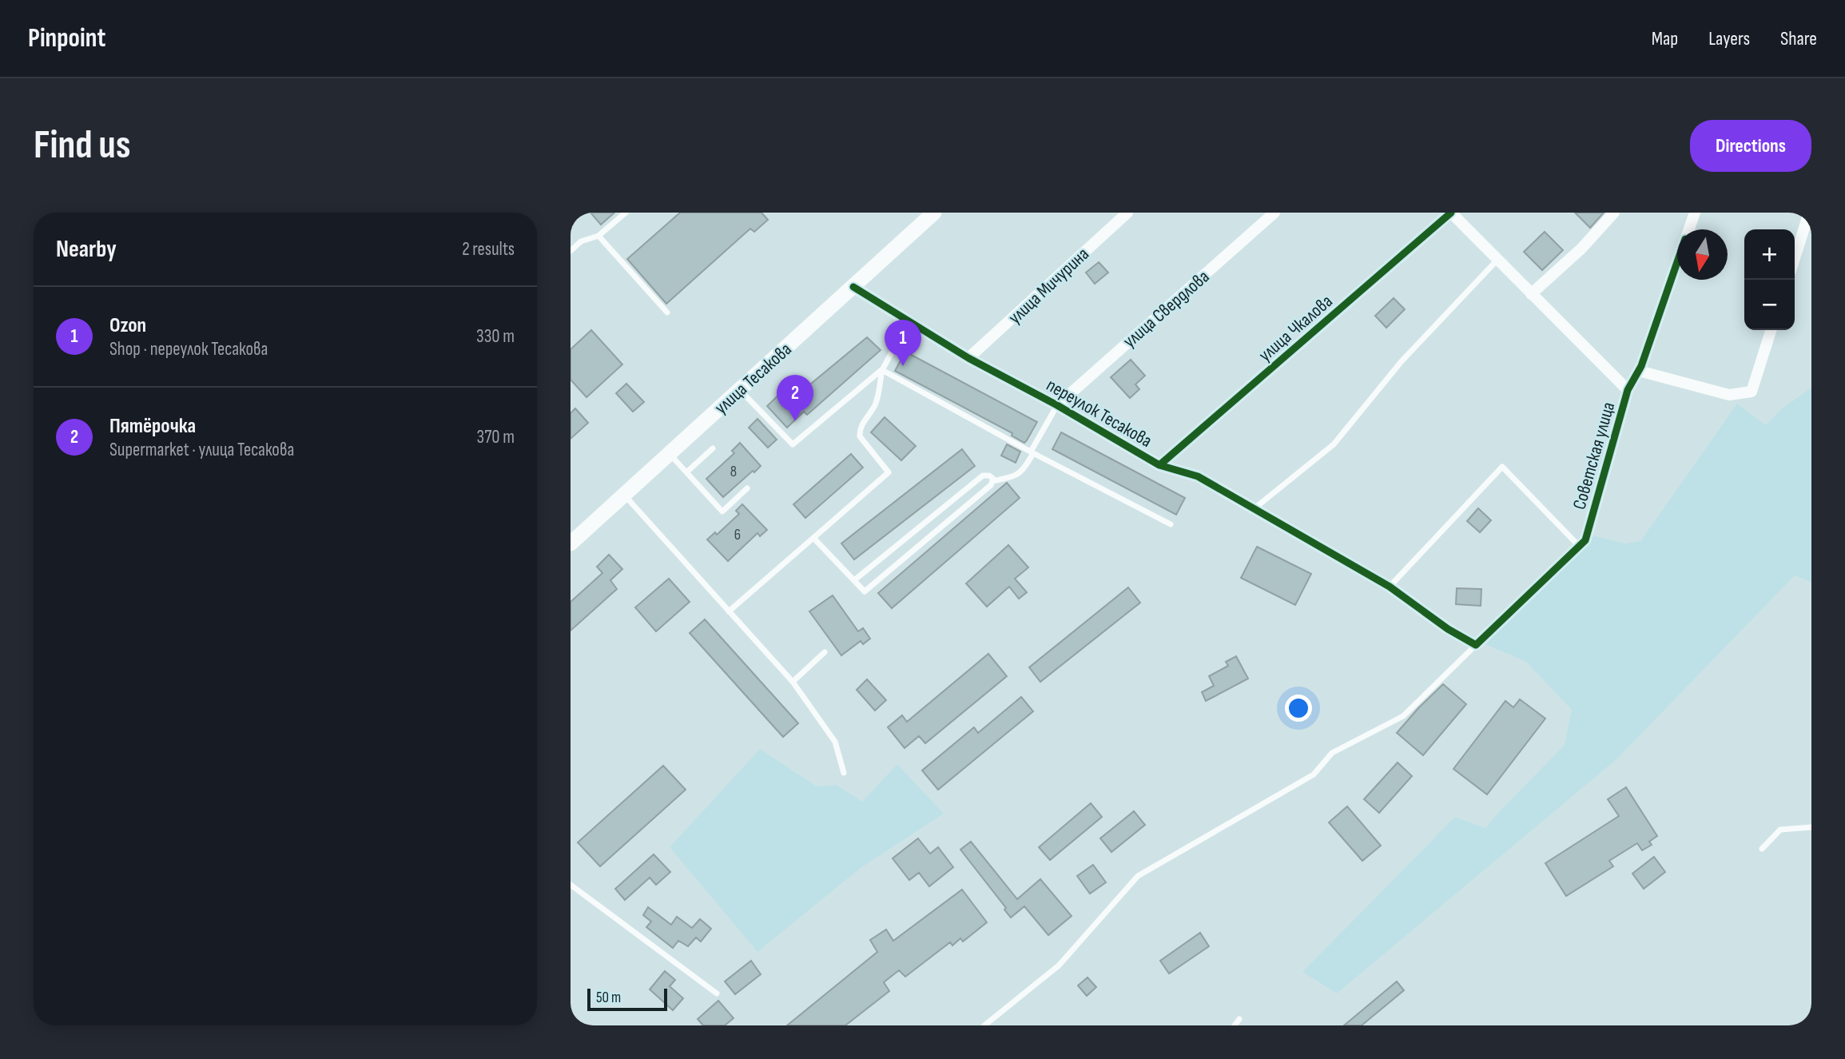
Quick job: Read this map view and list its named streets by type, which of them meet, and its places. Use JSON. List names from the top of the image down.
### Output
{
  "streets": {
    "main road": ["улица Тесакова"],
    "street": [
      "улица Мичурина",
      "улица Свердлова",
      "улица Чкалова",
      "переулок Тесакова",
      "Советская улица"
    ]
  },
  "crossings": [
    ["улица Мичурина", "переулок Тесакова"],
    ["улица Свердлова", "переулок Тесакова"],
    ["улица Чкалова", "переулок Тесакова"],
    ["улица Тесакова", "переулок Тесакова"],
    ["переулок Тесакова", "Советская улица"]
  ],
  "house_numbers": ["8", "6"],
  "scale_bar": "50 m",
  "north": "bottom",
  "page": {
    "header": "Pinpoint",
    "nav": ["Map", "Layers", "Share"],
    "buttons": "Directions",
    "title": "Find us",
    "heading": ["Nearby", "2 results"],
    "map_buttons": ["+", "−"],
    "list": [
      {
        "mark": "1",
        "name": "Ozon",
        "note": "Shop · переулок Тесакова",
        "value": "330 m"
      },
      {
        "mark": "2",
        "name": "Пятёрочка",
        "note": "Supermarket · улица Тесакова",
        "value": "370 m"
      }
    ],
    "pins": ["1", "2"],
    "scale": "50 m"
  }
}
